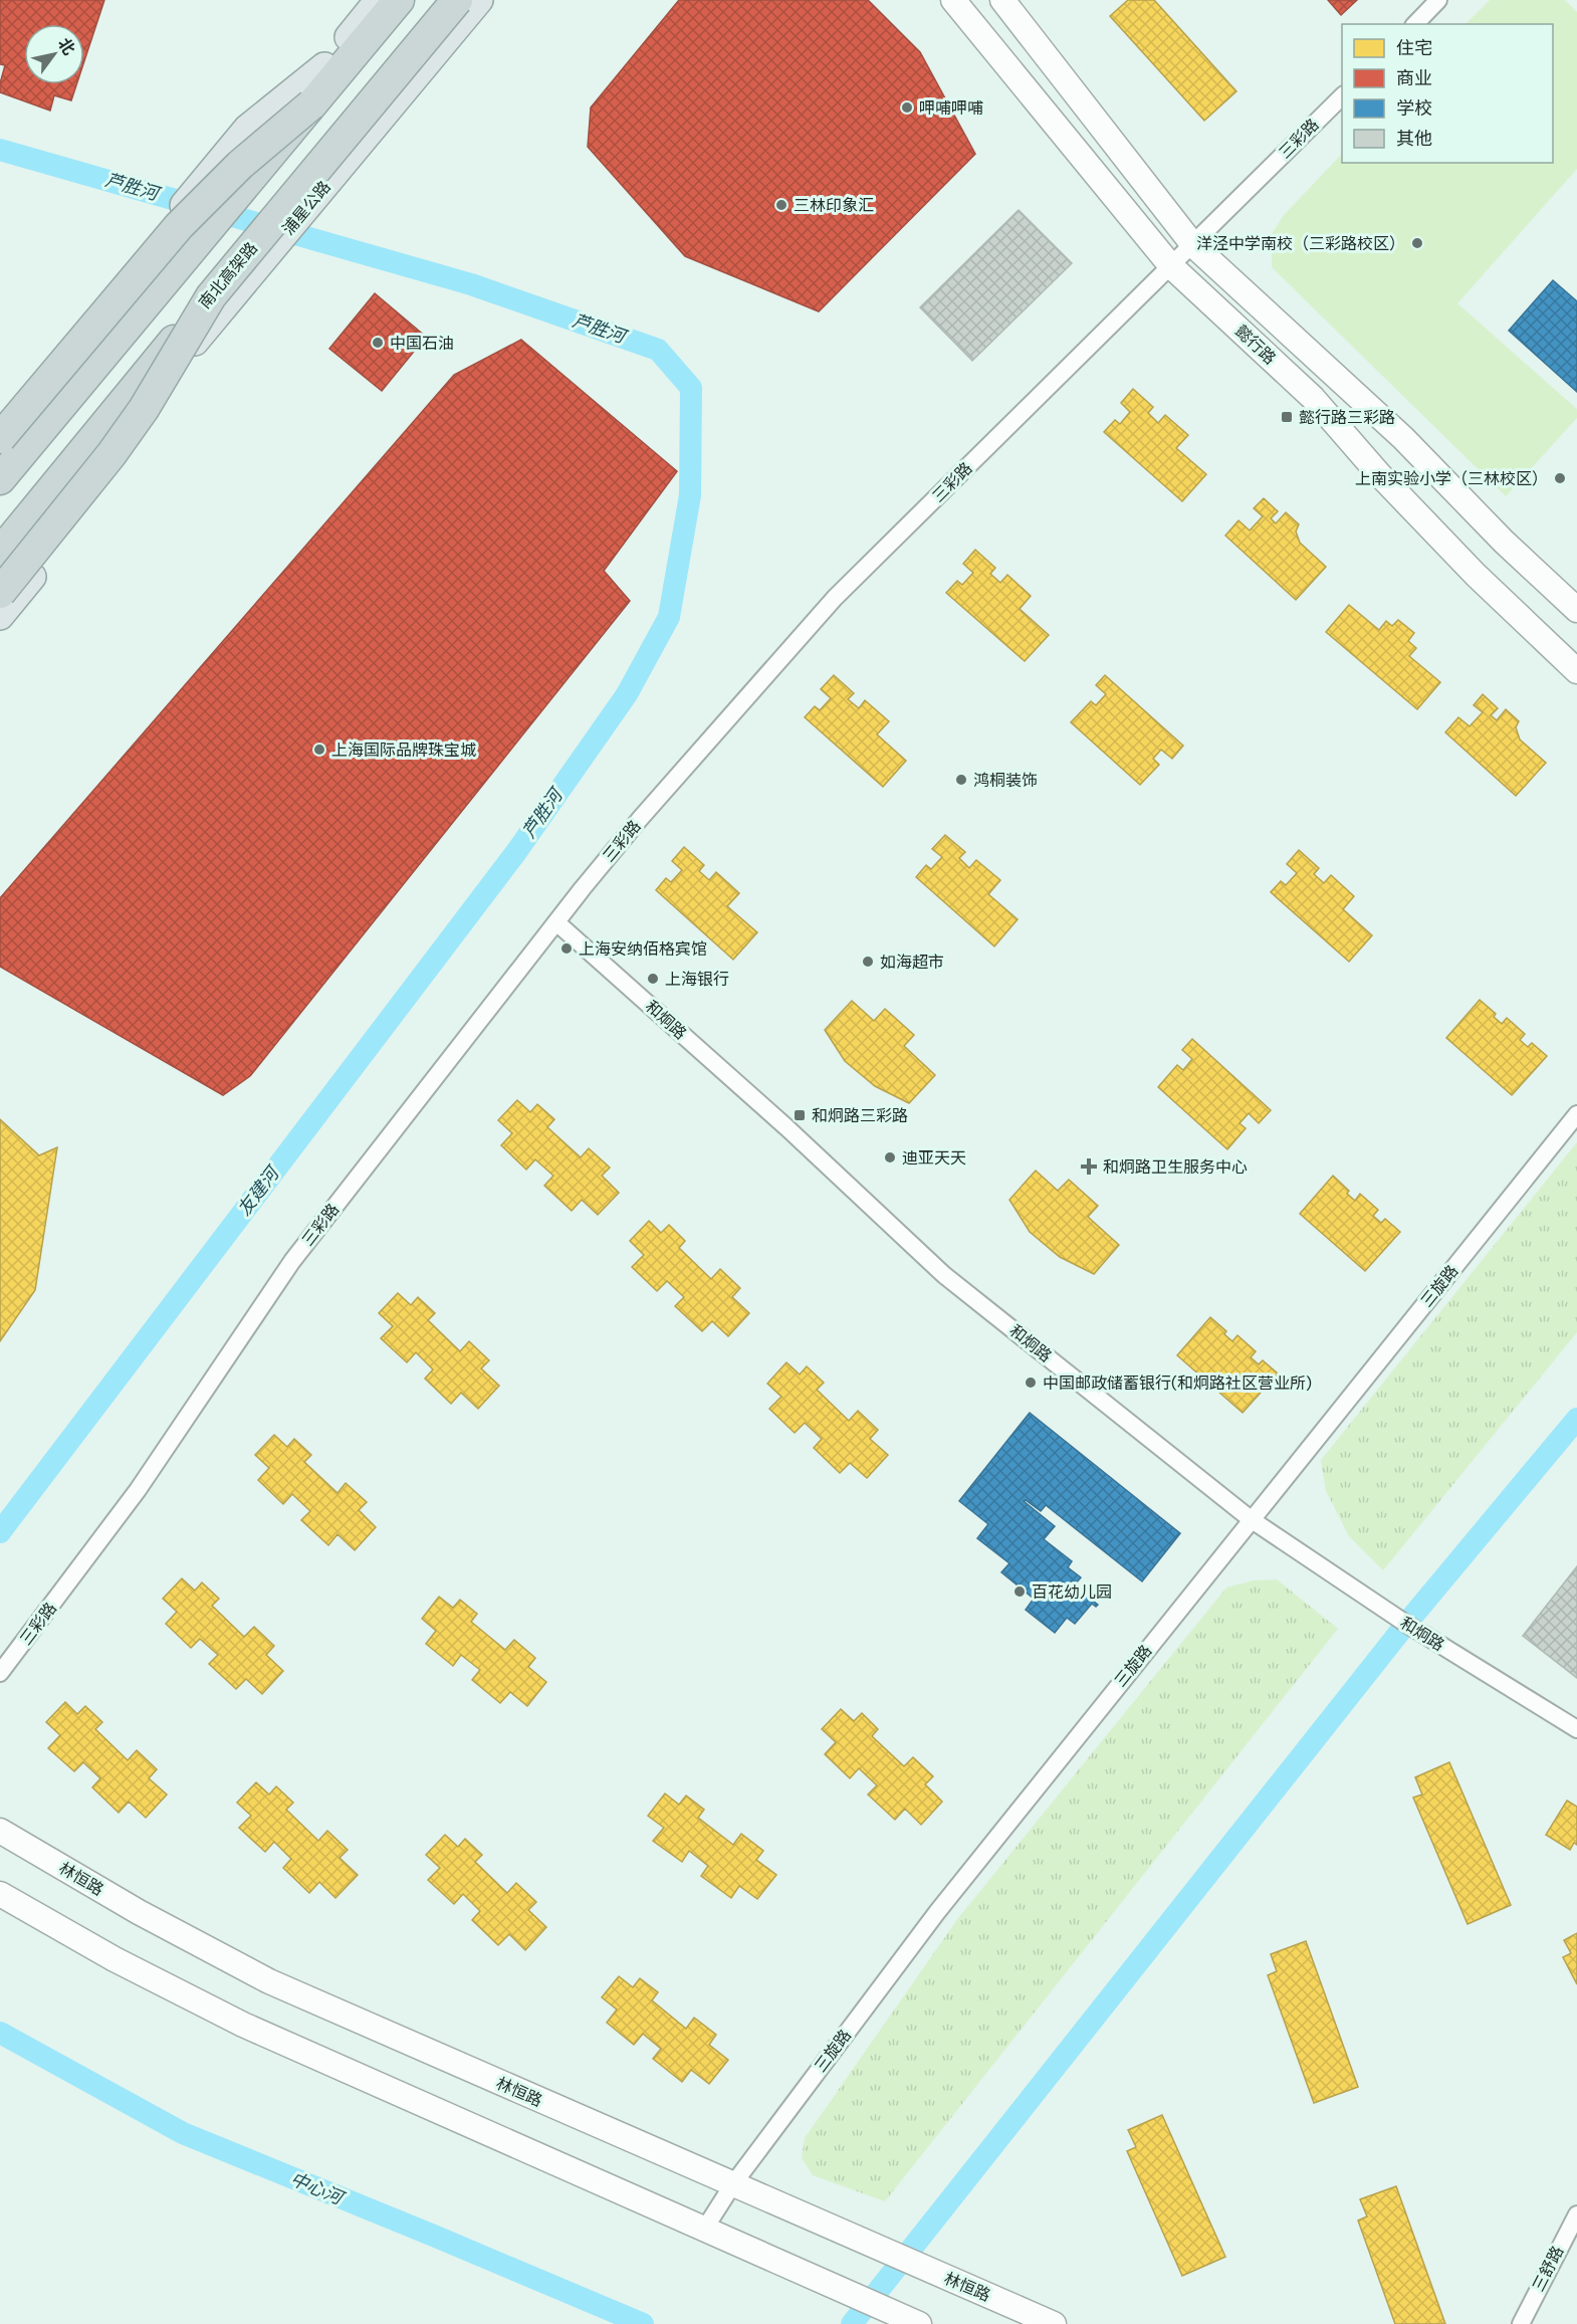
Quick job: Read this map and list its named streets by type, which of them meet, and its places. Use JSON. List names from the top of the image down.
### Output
{
  "streets": {
    "highway": ["南北高架路"],
    "main road": ["浦星公路", "懿行路", "林恒路"],
    "street": [
      "三彩路",
      "和炯路",
      "三旋路",
      "三舒路"
    ]
  },
  "crossings": [
    ["三彩路", "懿行路"],
    ["三彩路", "和炯路"],
    ["和炯路", "三旋路"],
    ["三旋路", "林恒路"]
  ],
  "water": ["芦胜河", "友建河", "中心河"],
  "places": {
    "other": [
      "呷哺呷哺",
      "三林印象汇",
      "洋泾中学南校（三彩路校区）",
      "中国石油",
      "上南实验小学（三林校区）",
      "上海国际品牌珠宝城",
      "鸿桐装饰",
      "上海安纳佰格宾馆",
      "如海超市",
      "上海银行",
      "迪亚天天",
      "中国邮政储蓄银行(和炯路社区营业所)",
      "百花幼儿园"
    ],
    "transit": ["懿行路三彩路", "和炯路三彩路"],
    "health": ["和炯路卫生服务中心"]
  },
  "legend": [
    "住宅",
    "商业",
    "学校",
    "其他"
  ],
  "north": "top right"
}
